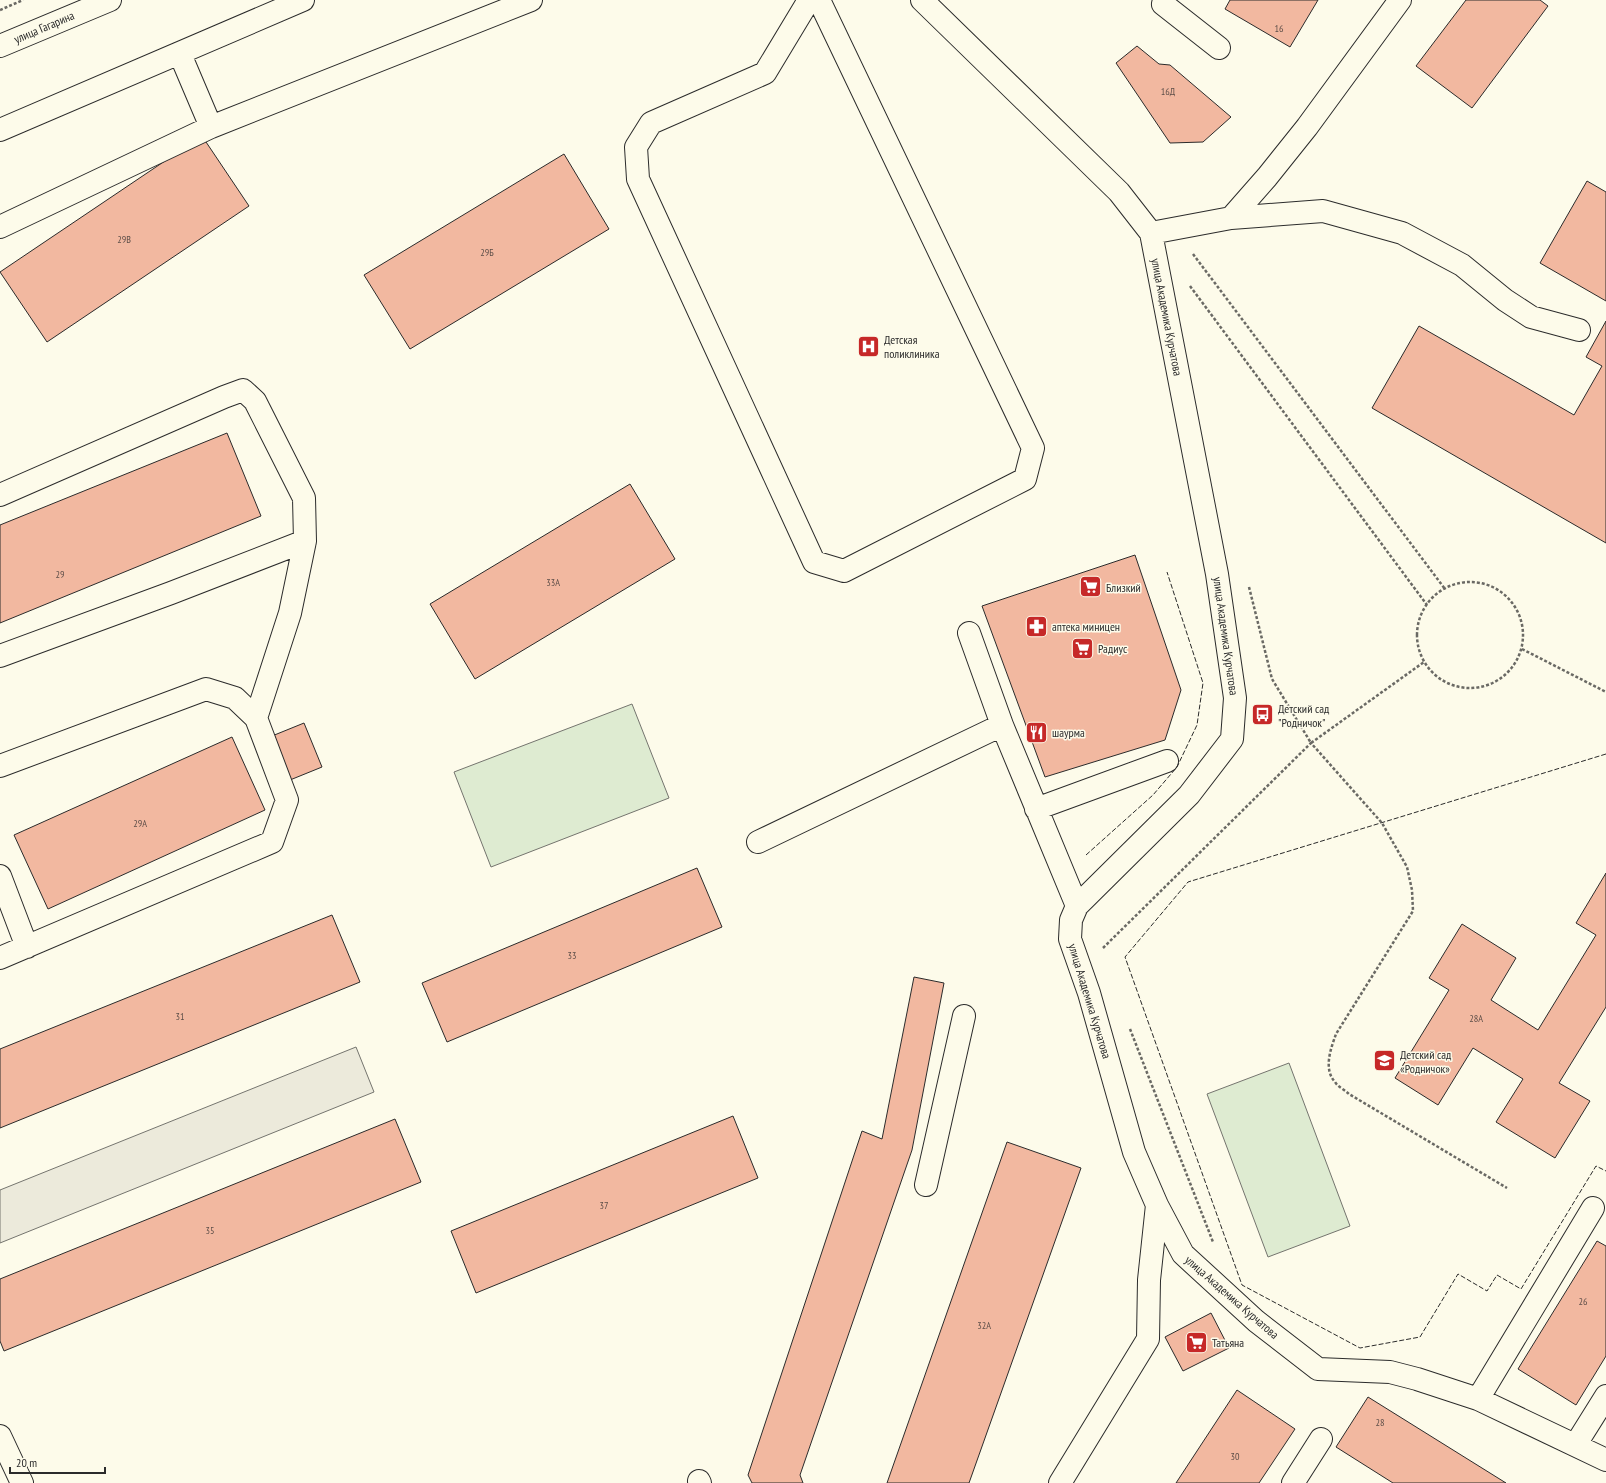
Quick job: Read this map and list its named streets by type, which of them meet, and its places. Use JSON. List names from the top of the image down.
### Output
{
  "streets": {
    "street": ["улица Гагарина", "улица Академика Курчатова"]
  },
  "places": {
    "hospital": ["Детская поликлиника"],
    "supermarket": ["Близкий", "Радиус", "Татьяна"],
    "pharmacy": ["аптека миницен"],
    "bus stop": ["Детский сад \"Родничок\""],
    "restaurant": ["шаурма"],
    "school or university": ["Детский сад «Родничок»"]
  },
  "house_numbers": [
    "16",
    "16Д",
    "29В",
    "29Б",
    "29",
    "33А",
    "29А",
    "33",
    "31",
    "28А",
    "37",
    "35",
    "26",
    "32А",
    "28",
    "30"
  ],
  "scale_bar": "20 m"
}
